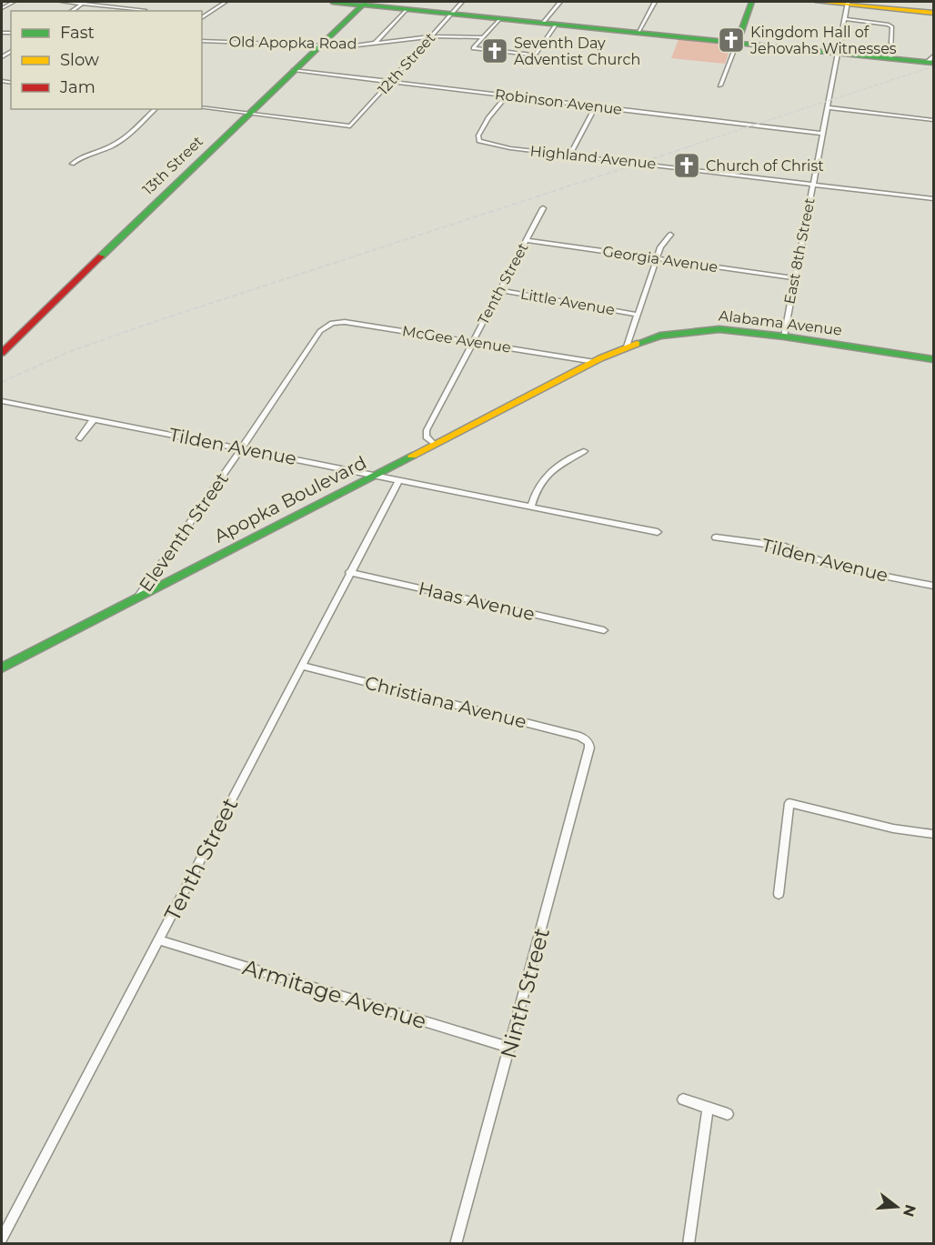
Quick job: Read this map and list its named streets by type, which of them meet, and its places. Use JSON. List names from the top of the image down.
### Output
{
  "streets": {
    "street": [
      "Old Apopka Road",
      "12th Street",
      "Robinson Avenue",
      "Highland Avenue",
      "13th Street",
      "East 8th Street",
      "Georgia Avenue",
      "Tenth Street",
      "Little Avenue",
      "Alabama Avenue",
      "McGee Avenue",
      "Tilden Avenue",
      "Apopka Boulevard",
      "Eleventh Street",
      "Haas Avenue",
      "Christiana Avenue",
      "Ninth Street",
      "Armitage Avenue"
    ]
  },
  "crossings": [
    ["Old Apopka Road", "12th Street"],
    ["Old Apopka Road", "13th Street"],
    ["12th Street", "Robinson Avenue"],
    ["12th Street", "13th Street"],
    ["Robinson Avenue", "Highland Avenue"],
    ["Robinson Avenue", "13th Street"],
    ["Robinson Avenue", "East 8th Street"],
    ["Highland Avenue", "East 8th Street"],
    ["East 8th Street", "Georgia Avenue"],
    ["East 8th Street", "Alabama Avenue"],
    ["Georgia Avenue", "Tenth Street"],
    ["Tenth Street", "Little Avenue"],
    ["Tenth Street", "McGee Avenue"],
    ["Tenth Street", "Tilden Avenue"],
    ["Tenth Street", "Apopka Boulevard"],
    ["Tenth Street", "Haas Avenue"],
    ["Tenth Street", "Christiana Avenue"],
    ["Tenth Street", "Armitage Avenue"],
    ["Alabama Avenue", "McGee Avenue"],
    ["Alabama Avenue", "Apopka Boulevard"],
    ["McGee Avenue", "Apopka Boulevard"],
    ["McGee Avenue", "Eleventh Street"],
    ["Tilden Avenue", "Apopka Boulevard"],
    ["Tilden Avenue", "Eleventh Street"],
    ["Apopka Boulevard", "Eleventh Street"],
    ["Christiana Avenue", "Ninth Street"],
    ["Ninth Street", "Armitage Avenue"]
  ],
  "places": {
    "church": ["Kingdom Hall of Jehovahs Witnesses", "Seventh Day Adventist Church", "Church of Christ"]
  },
  "legend": ["Fast", "Slow", "Jam"],
  "north": "right"
}
